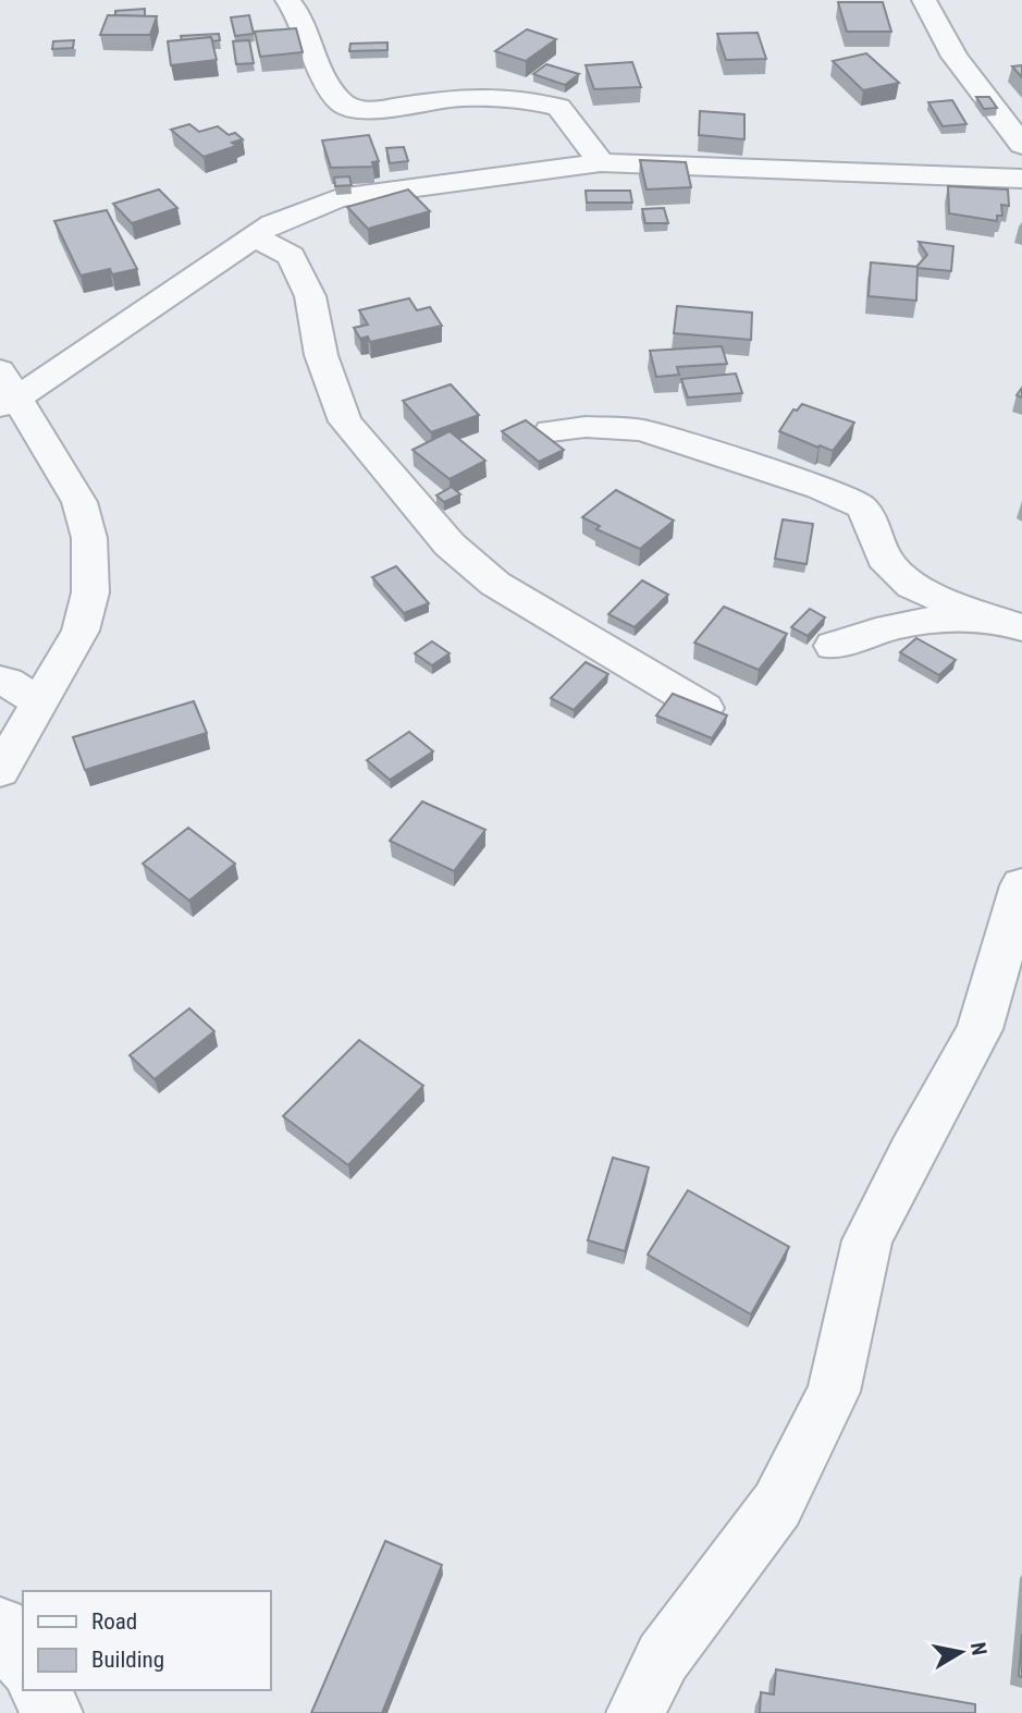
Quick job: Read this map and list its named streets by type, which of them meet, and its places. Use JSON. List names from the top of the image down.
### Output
{
  "legend": ["Road", "Building"],
  "north": "right"
}
